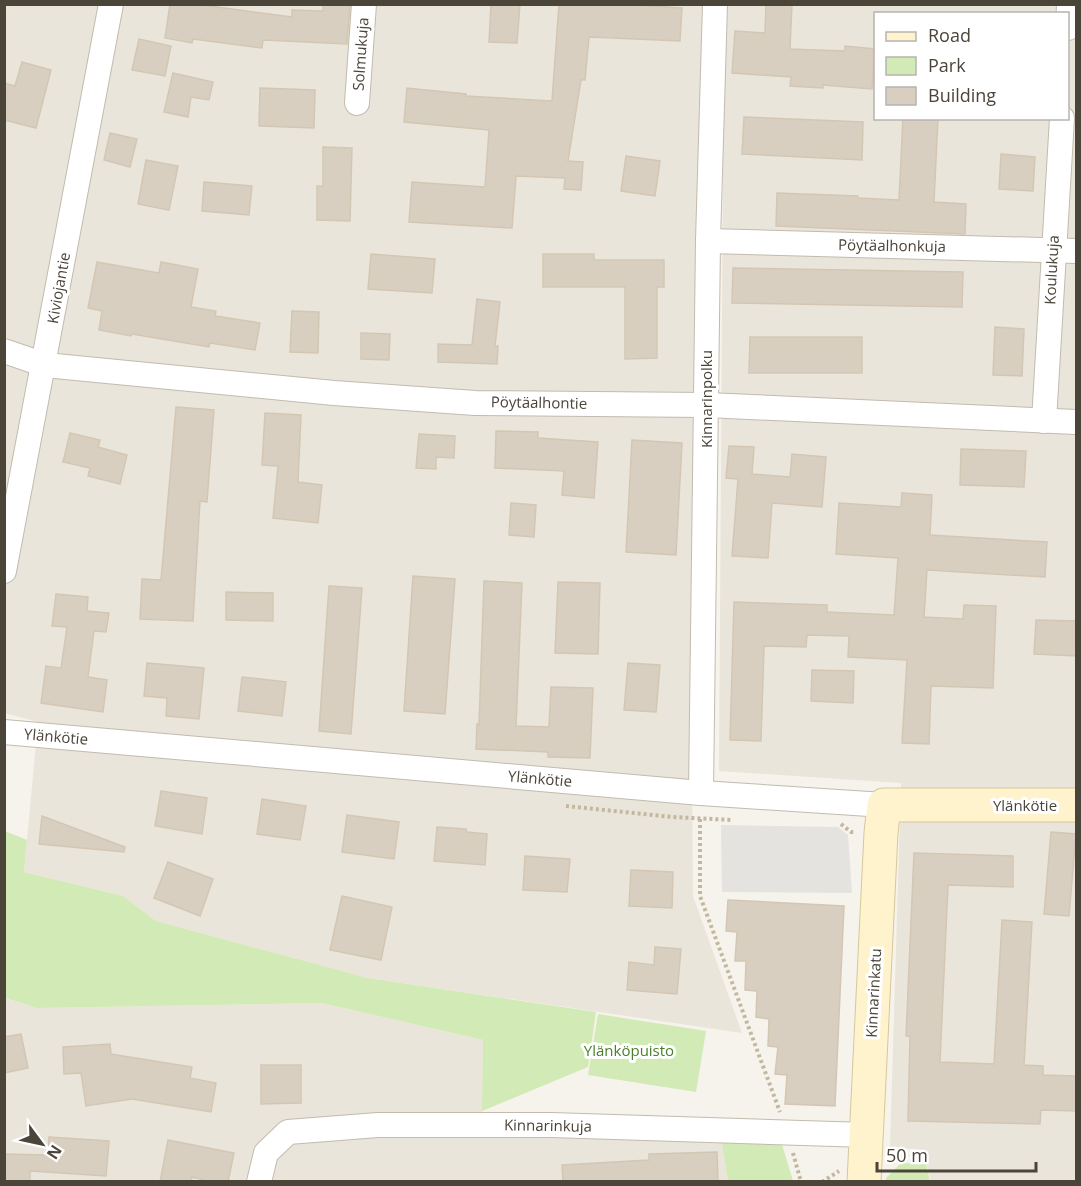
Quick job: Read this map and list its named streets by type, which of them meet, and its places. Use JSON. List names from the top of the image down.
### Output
{
  "streets": {
    "street": [
      "Solmukuja",
      "Pöytäalhonkuja",
      "Koulukuja",
      "Kiviojantie",
      "Kinnarinpolku",
      "Pöytäalhontie",
      "Ylänkötie",
      "Kinnarinkatu",
      "Kinnarinkuja"
    ]
  },
  "crossings": [
    ["Pöytäalhonkuja", "Koulukuja"],
    ["Pöytäalhonkuja", "Kinnarinpolku"],
    ["Koulukuja", "Pöytäalhontie"],
    ["Kiviojantie", "Pöytäalhontie"],
    ["Kinnarinpolku", "Pöytäalhontie"],
    ["Kinnarinpolku", "Ylänkötie"],
    ["Ylänkötie", "Kinnarinkatu"],
    ["Kinnarinkatu", "Kinnarinkuja"]
  ],
  "parks": ["Ylänköpuisto"],
  "legend": ["Road", "Park", "Building"],
  "scale_bar": "50 m",
  "north": "bottom right"
}
